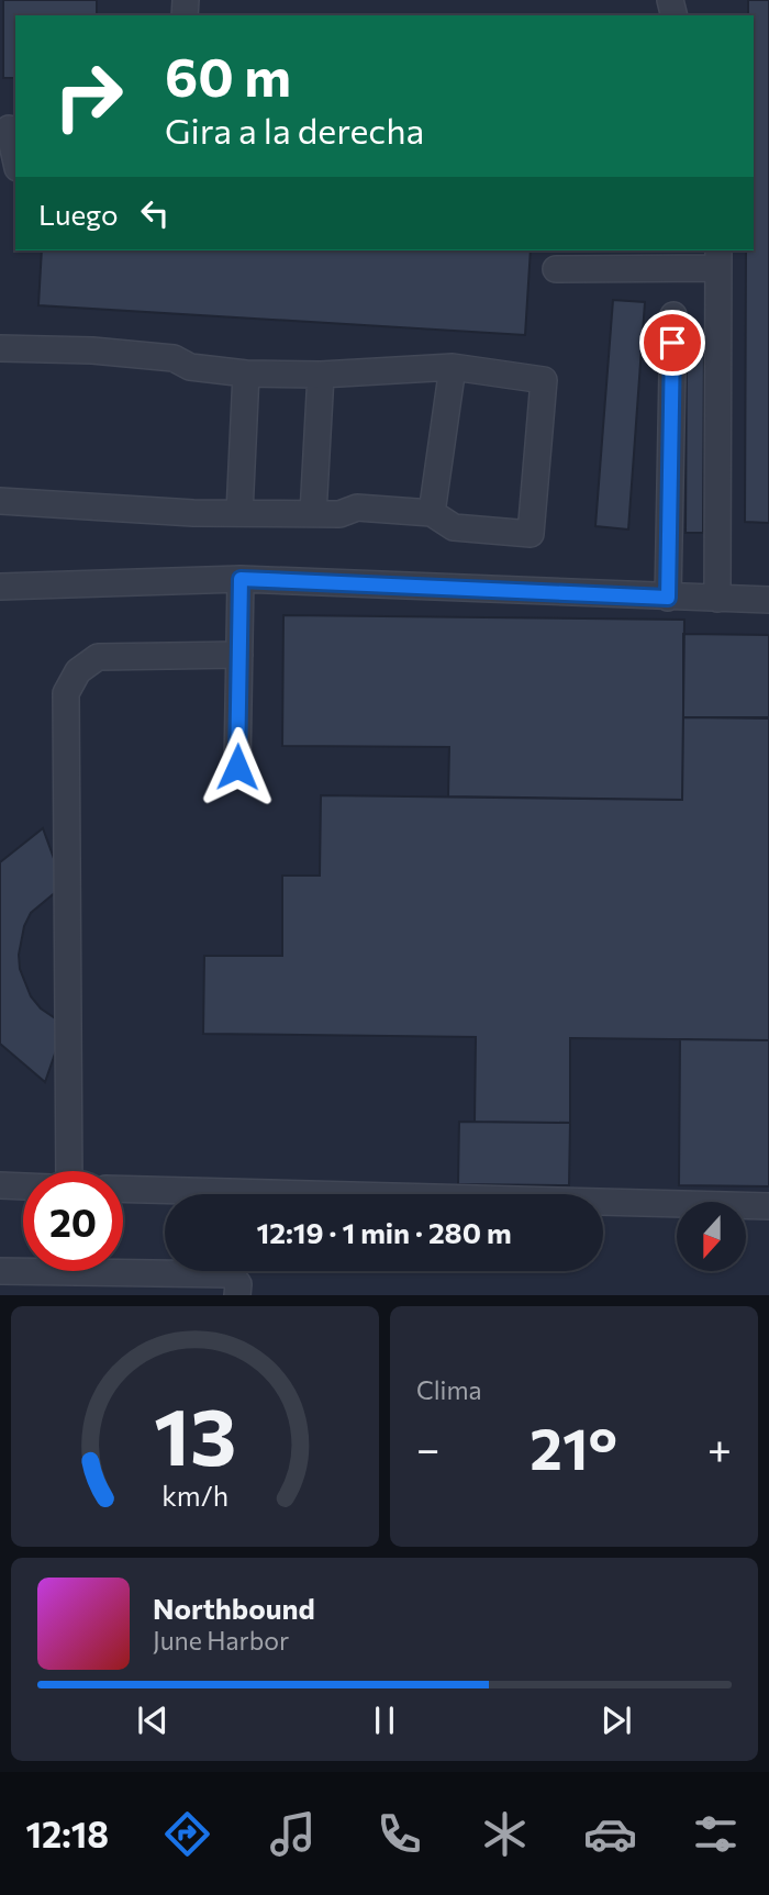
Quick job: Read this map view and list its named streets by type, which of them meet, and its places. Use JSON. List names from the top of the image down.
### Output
{
  "north": "bottom",
  "page": {
    "turn": ["60 m", "Gira a la derecha"],
    "then": "Luego",
    "limit": "20",
    "trip": "12:19 · 1 min · 280 m",
    "tile": "Clima",
    "heat": ["−", "21°", "+"],
    "song": ["Northbound", "June Harbor"],
    "tabs": "12:18",
    "gauge": ["13", "km/h"]
  }
}
